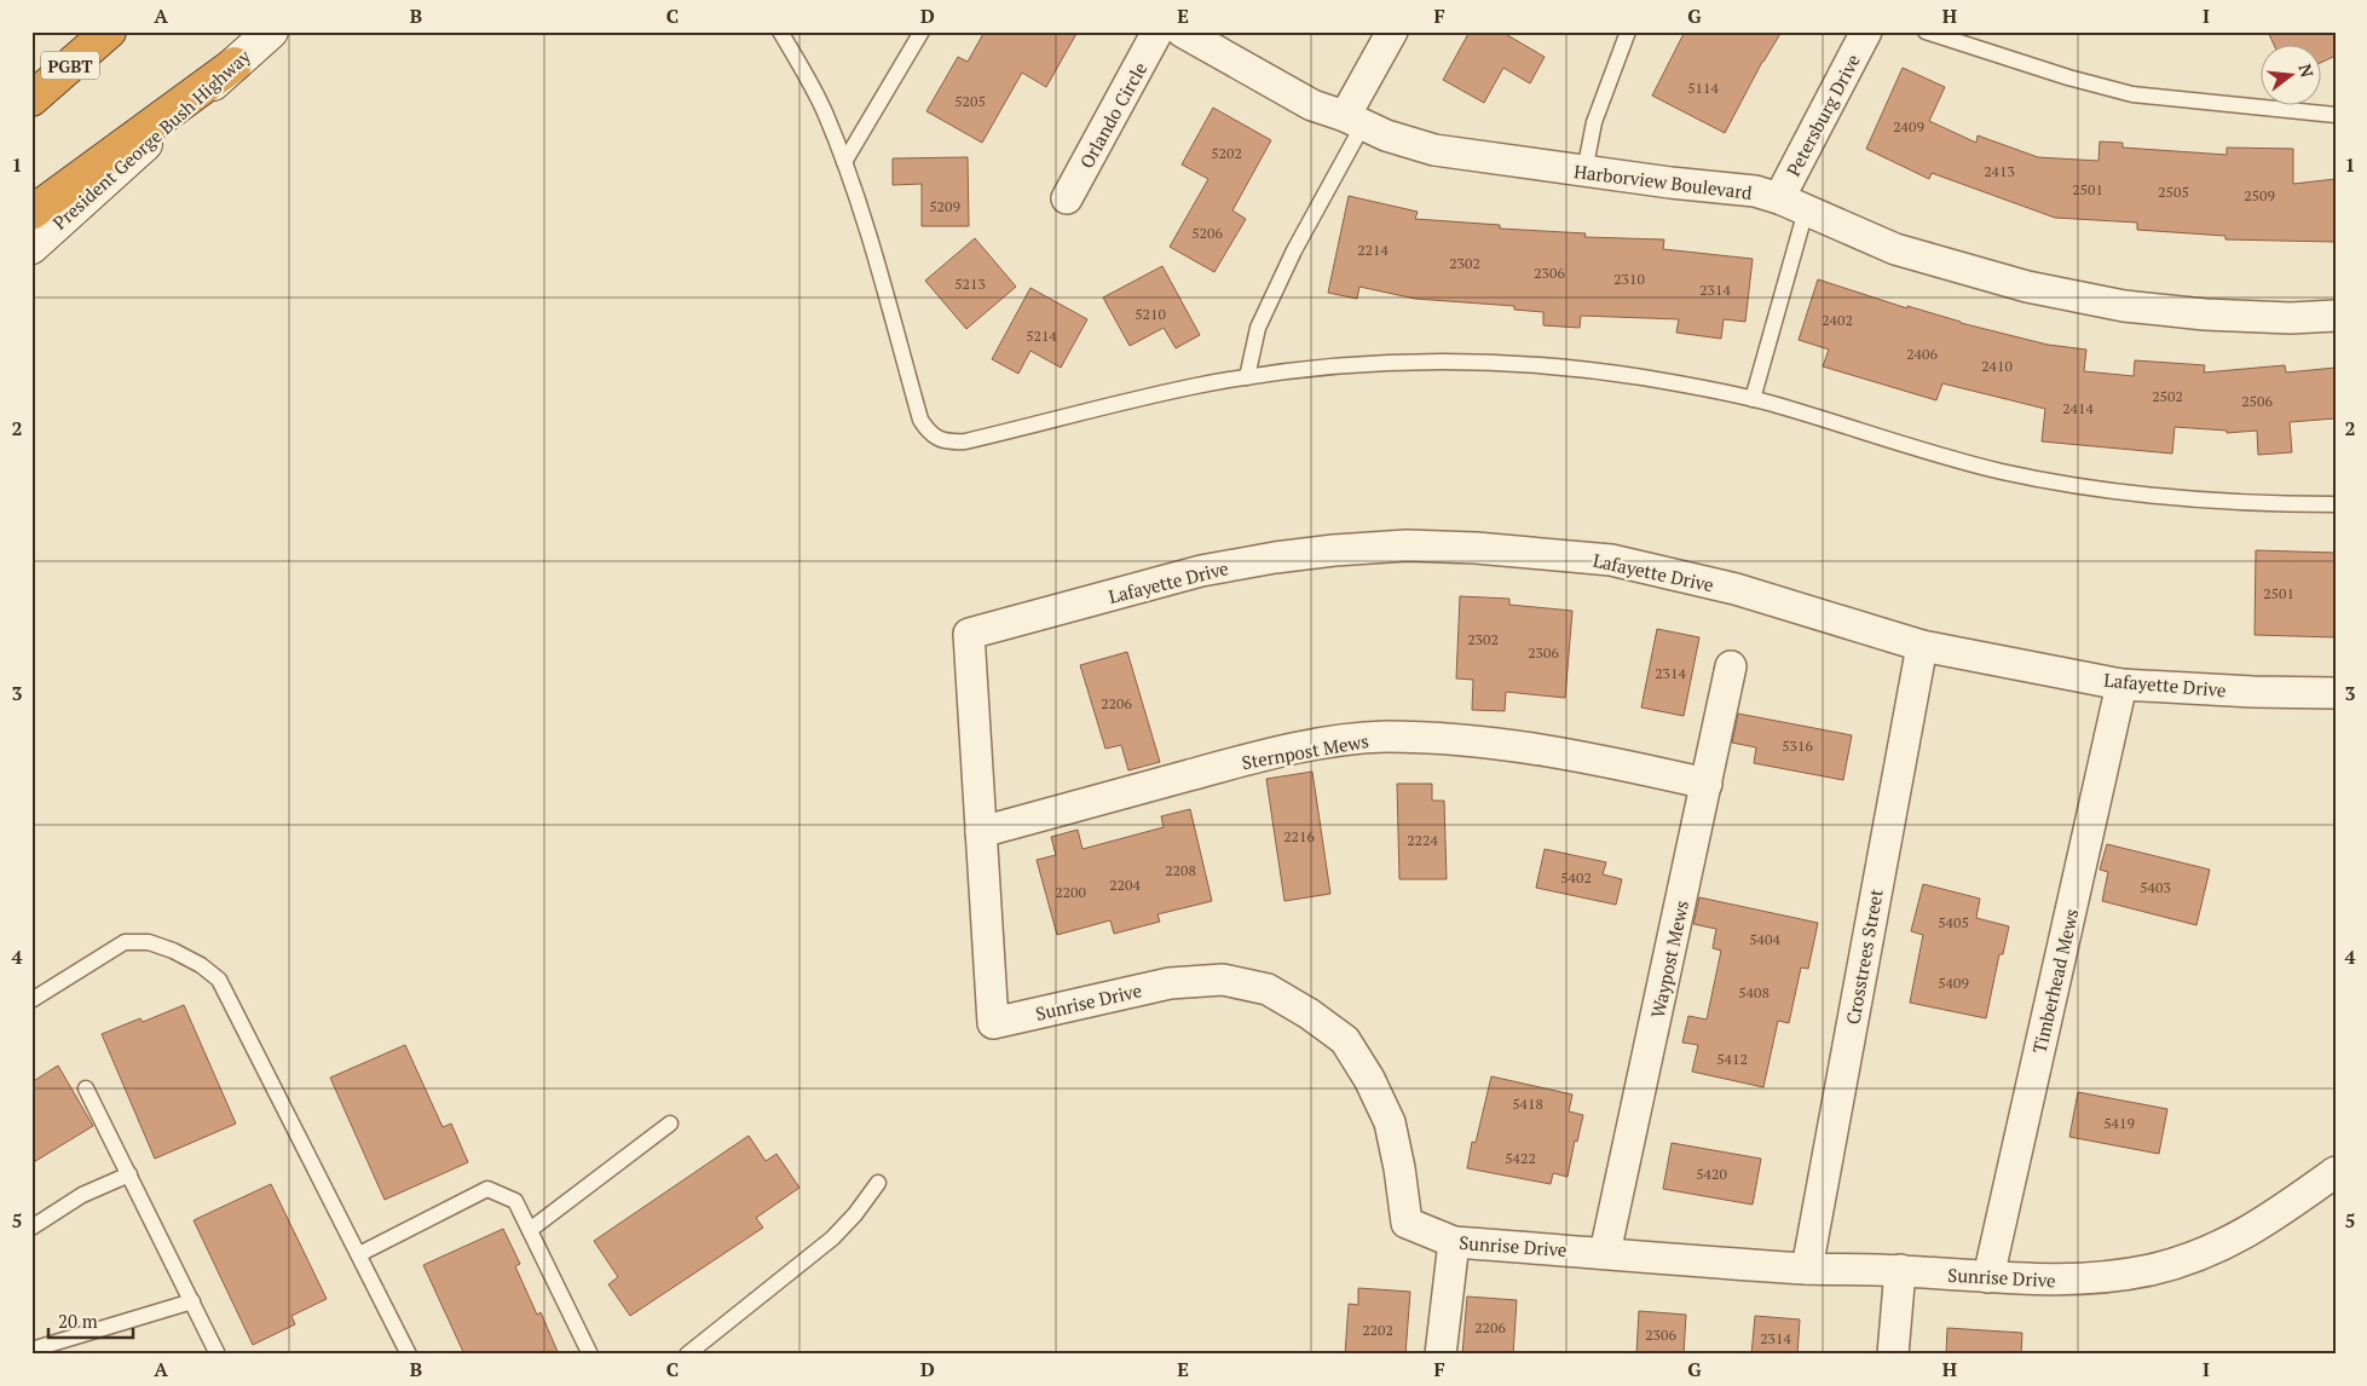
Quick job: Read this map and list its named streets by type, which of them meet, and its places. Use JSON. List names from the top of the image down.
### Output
{
  "streets": {
    "highway": ["PGBT"],
    "street": [
      "Orlando Circle",
      "Petersburg Drive",
      "President George Bush Highway",
      "Harborview Boulevard",
      "Lafayette Drive",
      "Sternpost Mews",
      "Crosstrees Street",
      "Waypost Mews",
      "Timberhead Mews",
      "Sunrise Drive"
    ]
  },
  "crossings": [
    ["Petersburg Drive", "Harborview Boulevard"],
    ["Lafayette Drive", "Crosstrees Street"],
    ["Lafayette Drive", "Timberhead Mews"],
    ["Lafayette Drive", "Sunrise Drive"],
    ["Sternpost Mews", "Waypost Mews"],
    ["Sternpost Mews", "Sunrise Drive"],
    ["Crosstrees Street", "Sunrise Drive"],
    ["Waypost Mews", "Sunrise Drive"],
    ["Timberhead Mews", "Sunrise Drive"]
  ],
  "house_numbers": [
    "5114",
    "5205",
    "2409",
    "5202",
    "2413",
    "2501",
    "2505",
    "2509",
    "5209",
    "5206",
    "2214",
    "2302",
    "2306",
    "2310",
    "5213",
    "2314",
    "5210",
    "2402",
    "5214",
    "2406",
    "2410",
    "2502",
    "2506",
    "2414",
    "2501",
    "2302",
    "2306",
    "2314",
    "2206",
    "5316",
    "2216",
    "2224",
    "2208",
    "5402",
    "2204",
    "5403",
    "2200",
    "5405",
    "5404",
    "5409",
    "5408",
    "5412",
    "5418",
    "5419",
    "5422",
    "5420",
    "2206",
    "2202",
    "2306",
    "2314"
  ],
  "scale_bar": "20 m",
  "north": "right",
  "grid": {
    "columns": [
      "A",
      "B",
      "C",
      "D",
      "E",
      "F",
      "G",
      "H",
      "I"
    ],
    "rows": [
      "1",
      "2",
      "3",
      "4",
      "5"
    ]
  }
}
